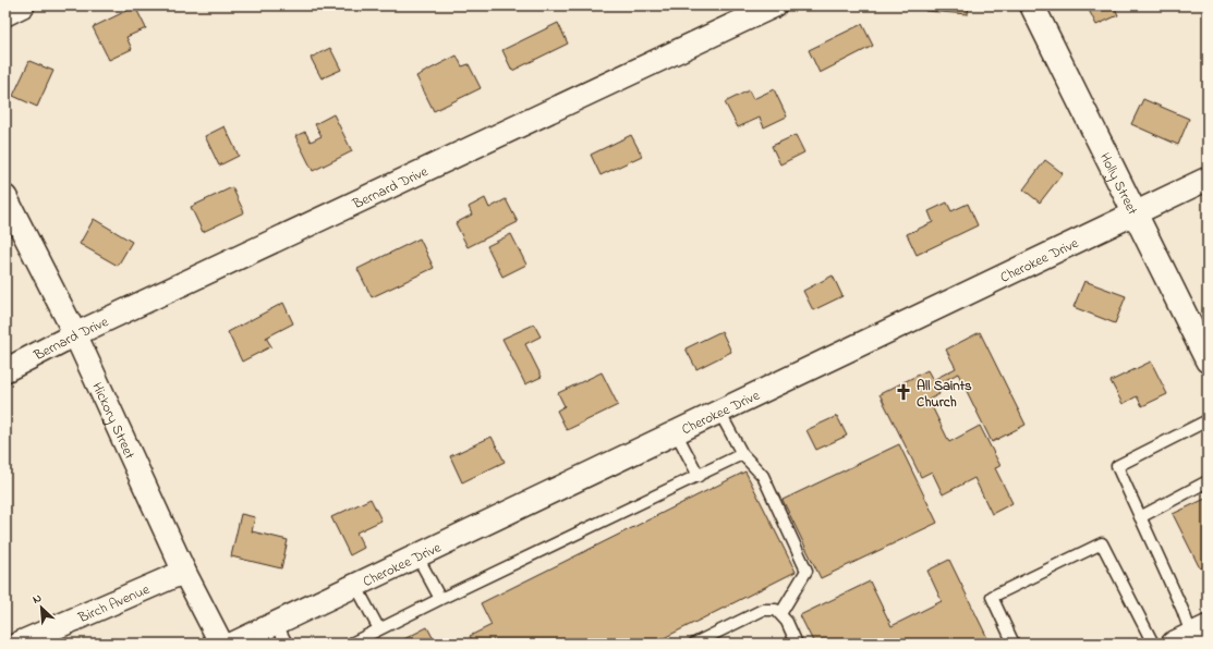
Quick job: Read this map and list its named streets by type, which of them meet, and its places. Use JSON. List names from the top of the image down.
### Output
{
  "streets": {
    "street": [
      "Holly Street",
      "Bernard Drive",
      "Cherokee Drive",
      "Hickory Street",
      "Birch Avenue"
    ]
  },
  "crossings": [
    ["Holly Street", "Cherokee Drive"],
    ["Bernard Drive", "Hickory Street"],
    ["Hickory Street", "Birch Avenue"]
  ],
  "places": {
    "church": ["All Saints Church"]
  },
  "north": "top left"
}
